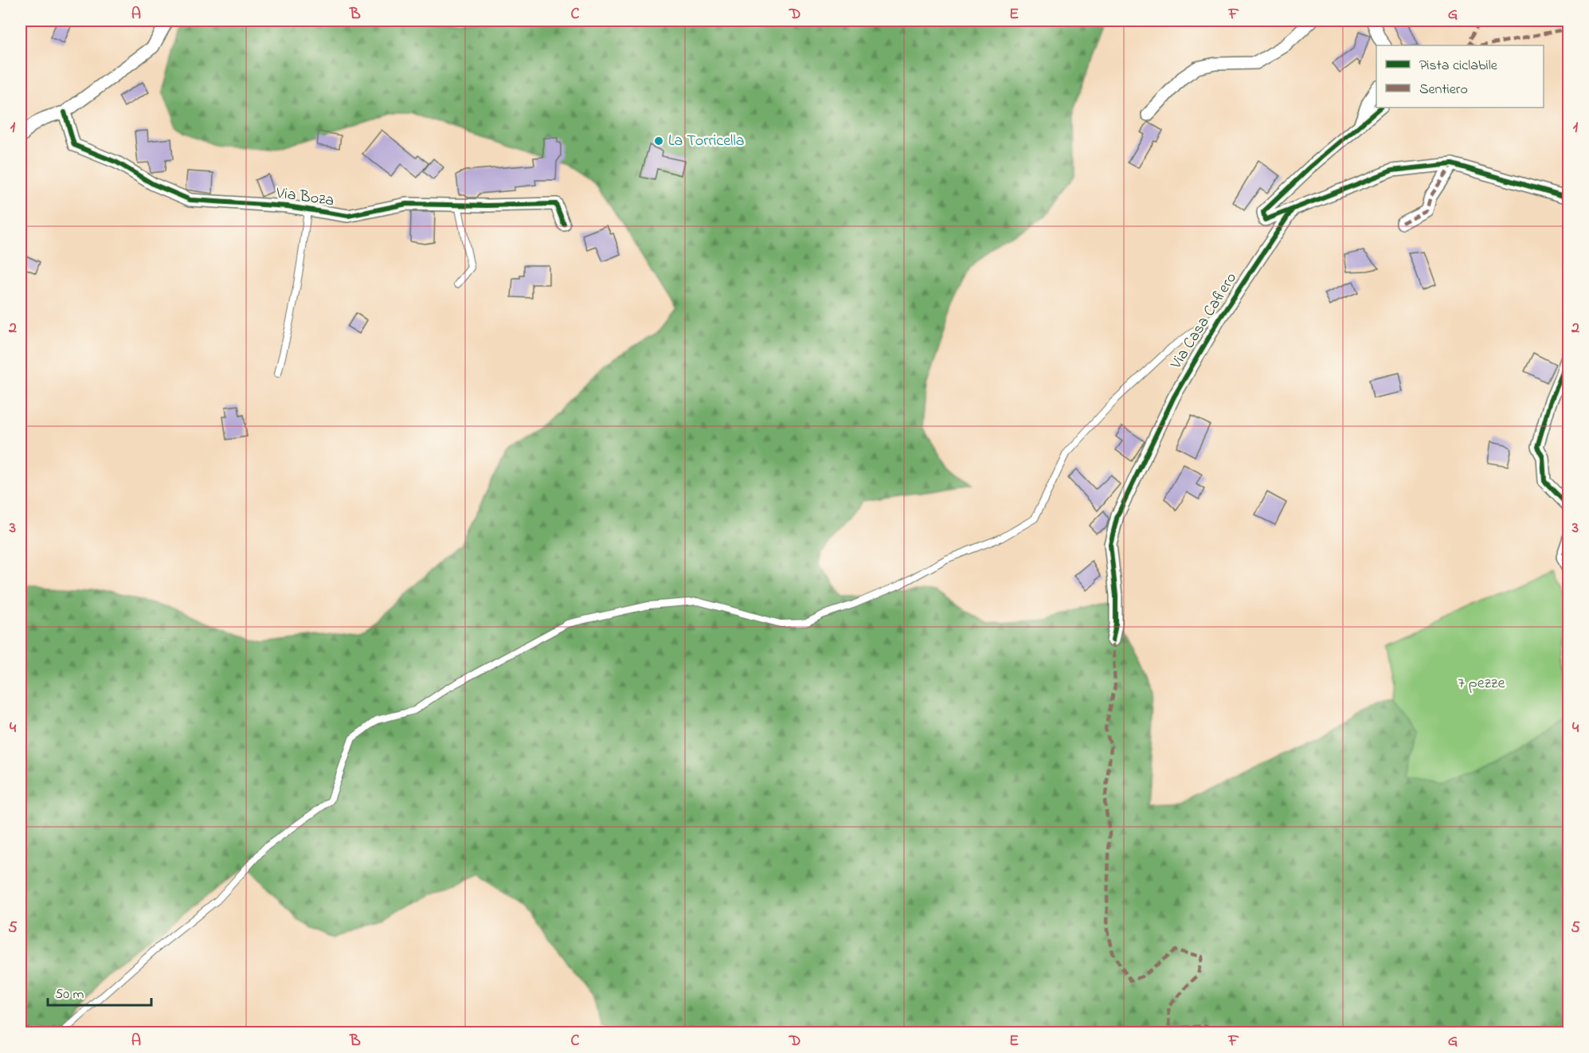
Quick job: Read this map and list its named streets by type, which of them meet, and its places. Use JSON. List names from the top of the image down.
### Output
{
  "streets": {
    "street": ["Via Boza", "Via Casa Cafiero"]
  },
  "parks": ["7 pezze"],
  "places": ["La Torricella"],
  "legend": ["Pista ciclabile", "Sentiero"],
  "scale_bar": "50 m",
  "grid": {
    "columns": [
      "A",
      "B",
      "C",
      "D",
      "E",
      "F",
      "G"
    ],
    "rows": [
      "1",
      "2",
      "3",
      "4",
      "5"
    ]
  }
}
